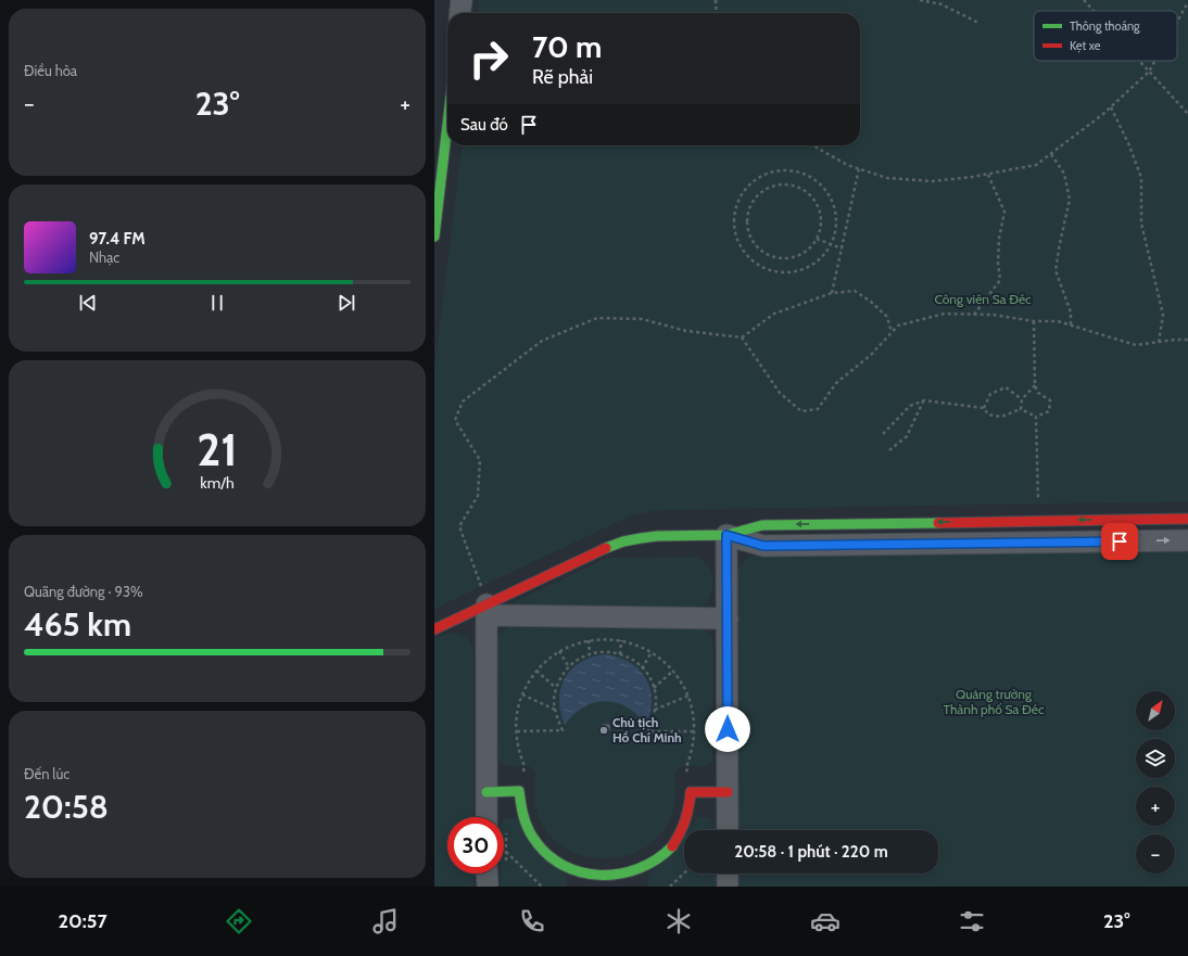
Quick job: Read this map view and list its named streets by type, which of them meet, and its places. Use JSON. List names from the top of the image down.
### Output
{
  "parks": ["Công viên Sa Đéc", "Quảng trường Thành phố Sa Đéc"],
  "places": ["Chủ tịch Hồ Chí Minh"],
  "legend": ["Thông thoáng", "Kẹt xe"],
  "north": "top right",
  "page": {
    "tile": [
      "Điều hòa",
      ["Quãng đường · 93%", "465 km"],
      ["Đến lúc", "20:58"]
    ],
    "turn": ["70 m", "Rẽ phải"],
    "heat": ["−", "23°", "+"],
    "then": "Sau đó",
    "song": ["97.4 FM", "Nhạc"],
    "map_buttons": ["+", "−"],
    "limit": "30",
    "trip": "20:58 · 1 phút · 220 m",
    "tabs": ["20:57", "23°"],
    "gauge": ["21", "km/h"]
  }
}
